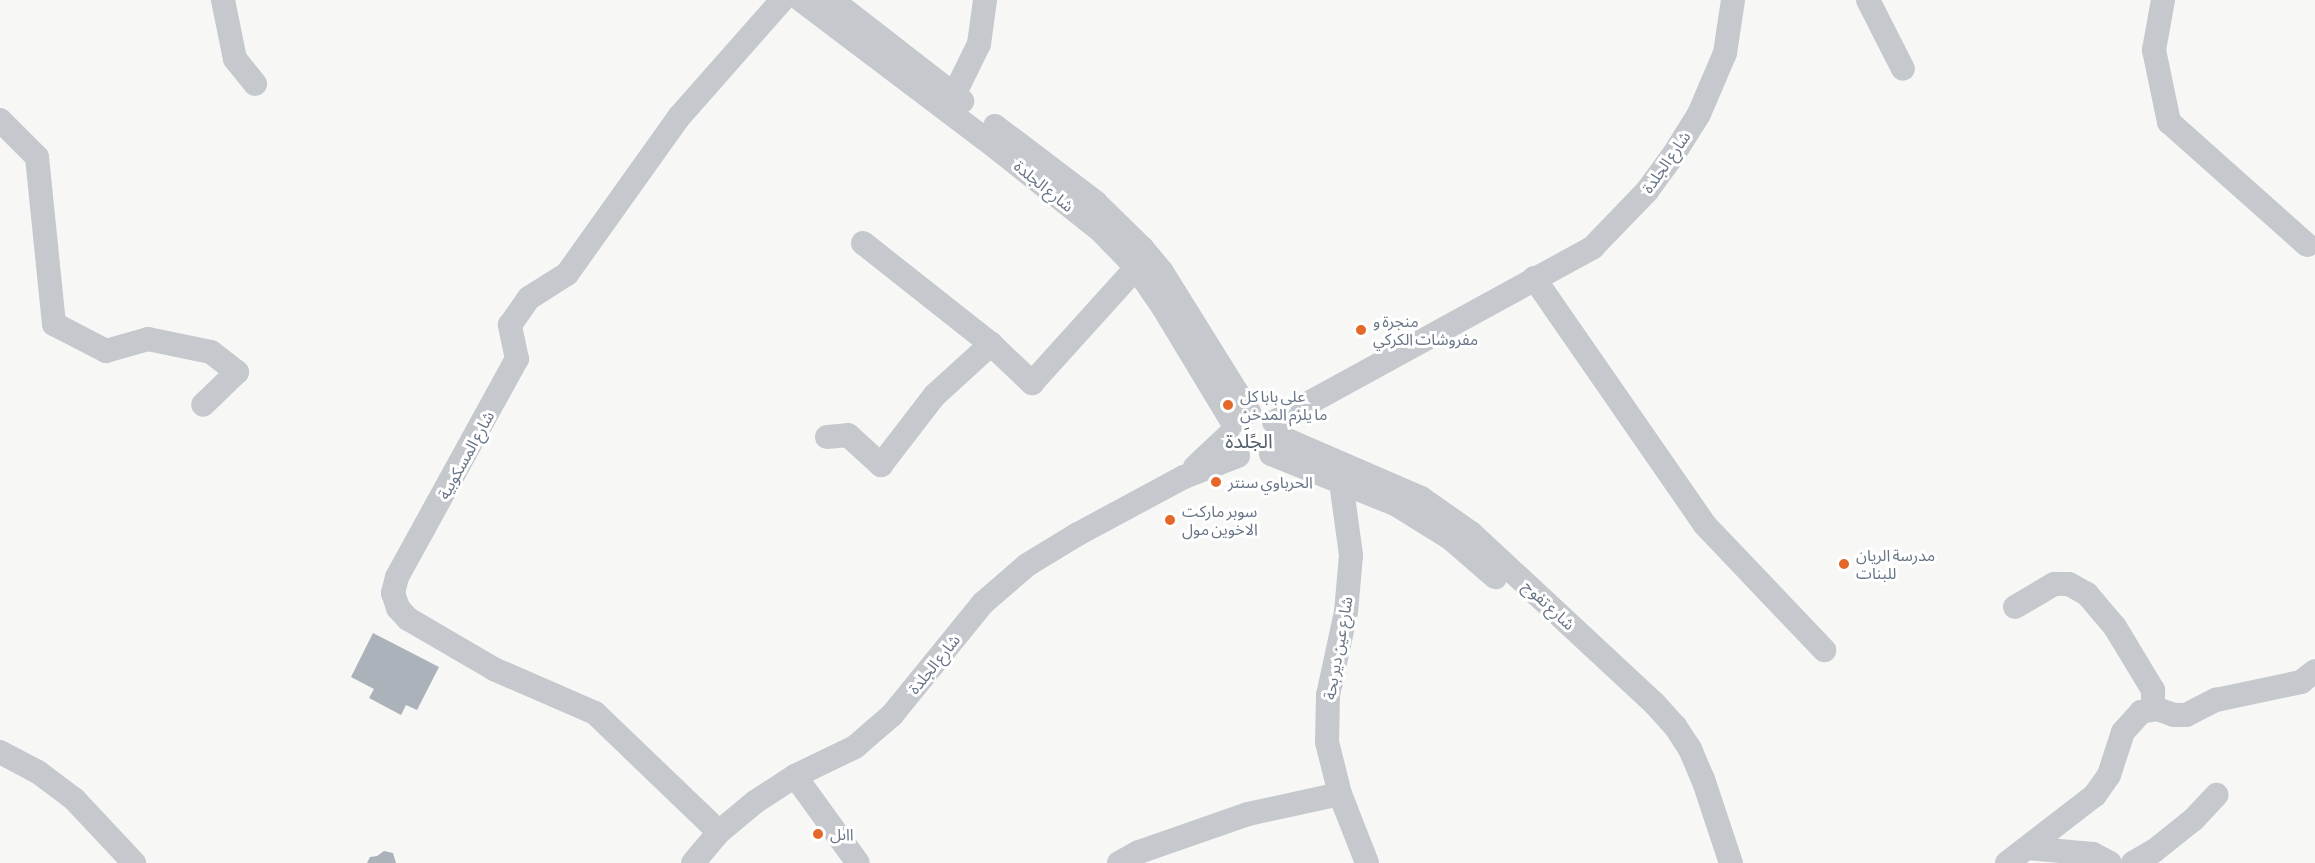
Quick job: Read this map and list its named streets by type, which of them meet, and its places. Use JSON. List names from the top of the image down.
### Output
{
  "streets": {
    "street": [
      "شارع الجلدة",
      "شارع المسكوبية",
      "شارع تفوح",
      "شارع عين دير بحة"
    ]
  },
  "crossings": [
    ["شارع الجلدة", "شارع المسكوبية"],
    ["شارع الجلدة", "شارع تفوح"],
    ["شارع تفوح", "شارع عين دير بحة"]
  ],
  "districts": ["الجًلَدة"],
  "places": [
    "منجرة و مفروشات الكركي",
    "علي بابا كل ما يلزم المدخن",
    "الحرباوي سنتر",
    "سوبر ماركت الاخوين مول",
    "مدرسة الريان للبنات",
    "ااىل"
  ]
}
